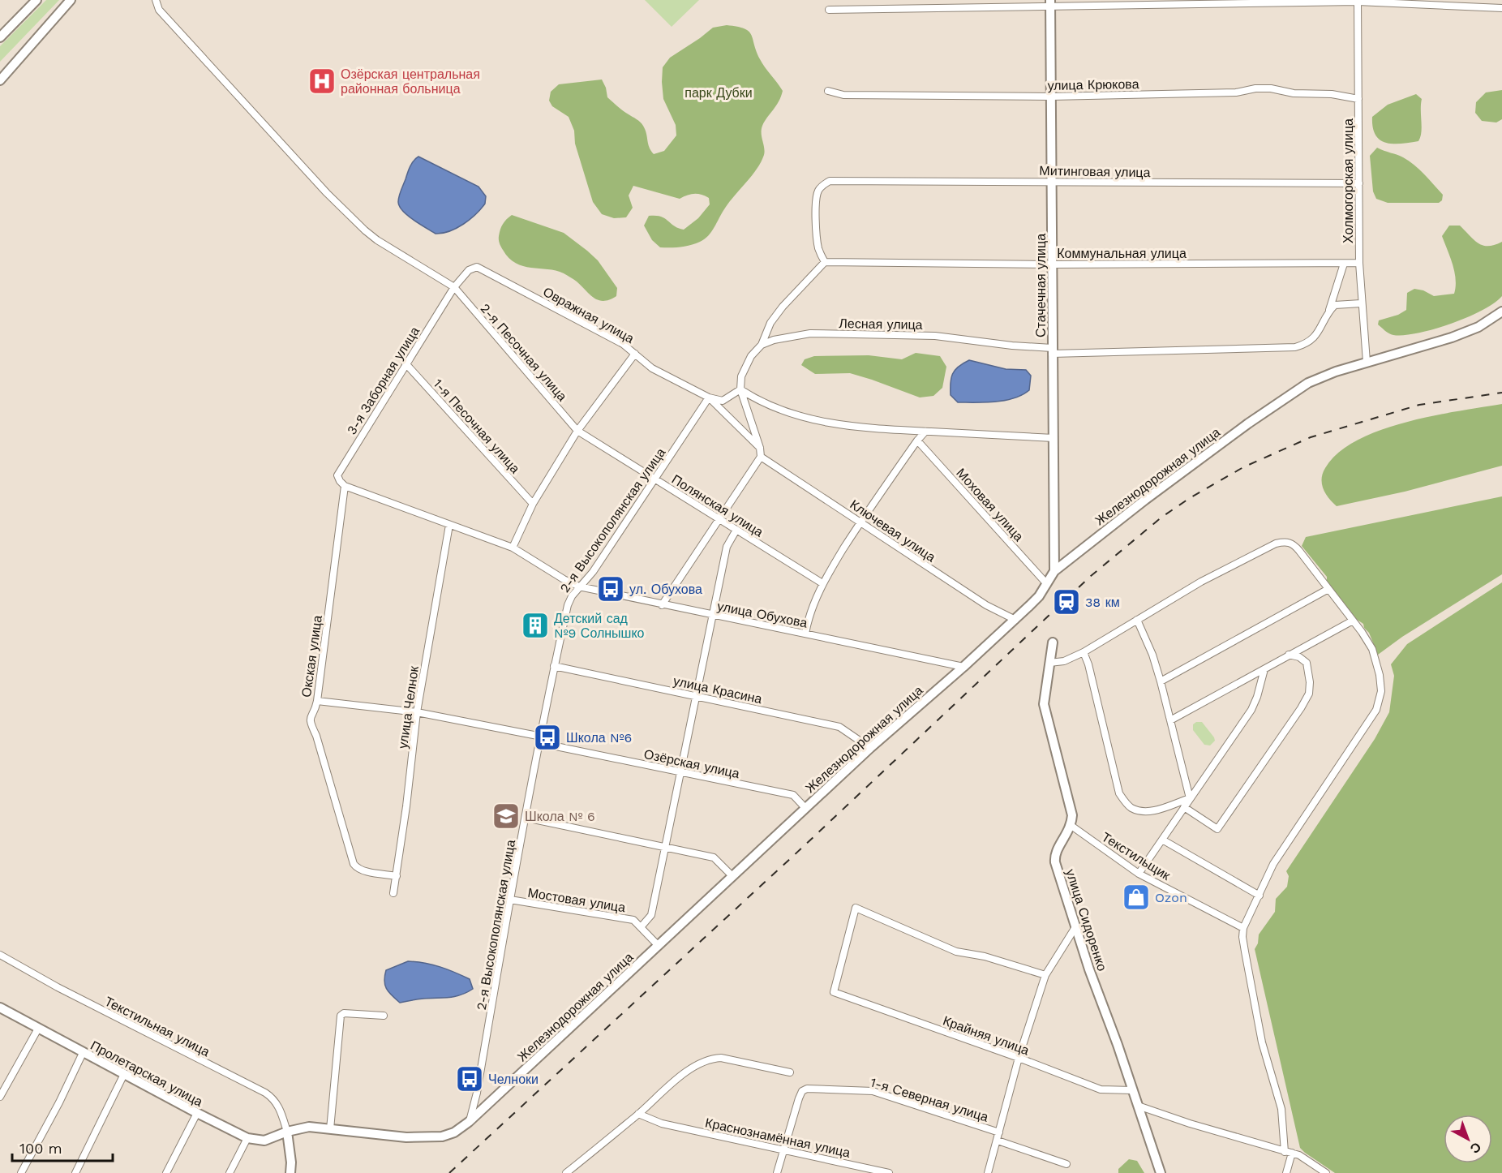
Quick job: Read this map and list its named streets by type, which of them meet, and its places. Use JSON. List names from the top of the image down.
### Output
{
  "streets": {
    "street": [
      "улица Крюкова",
      "Митинговая улица",
      "Холмогорская улица",
      "Коммунальная улица",
      "Стачечная улица",
      "Овражная улица",
      "Лесная улица",
      "2-я Песочная улица",
      "3-я Заборная улица",
      "1-я Песочная улица",
      "Железнодорожная улица",
      "Моховая улица",
      "Полянская улица",
      "2-я Высокополянская улица",
      "Ключевая улица",
      "улица Обухова",
      "Окская улица",
      "улица Красина",
      "улица Челнок",
      "Озёрская улица",
      "Текстильщик",
      "Мостовая улица",
      "улица Сидоренко",
      "Текстильная улица",
      "Крайняя улица",
      "Пролетарская улица",
      "1-я Северная улица",
      "Краснознамённая улица"
    ]
  },
  "crossings": [
    ["улица Крюкова", "Холмогорская улица"],
    ["улица Крюкова", "Стачечная улица"],
    ["Митинговая улица", "Холмогорская улица"],
    ["Митинговая улица", "Коммунальная улица"],
    ["Митинговая улица", "Стачечная улица"],
    ["Холмогорская улица", "Коммунальная улица"],
    ["Холмогорская улица", "Железнодорожная улица"],
    ["Коммунальная улица", "Стачечная улица"],
    ["Коммунальная улица", "Лесная улица"],
    ["Стачечная улица", "Лесная улица"],
    ["Стачечная улица", "Железнодорожная улица"],
    ["Овражная улица", "2-я Песочная улица"],
    ["Овражная улица", "3-я Заборная улица"],
    ["Овражная улица", "2-я Высокополянская улица"],
    ["2-я Песочная улица", "3-я Заборная улица"],
    ["2-я Песочная улица", "Полянская улица"],
    ["3-я Заборная улица", "1-я Песочная улица"],
    ["3-я Заборная улица", "улица Обухова"],
    ["3-я Заборная улица", "Окская улица"],
    ["Железнодорожная улица", "Моховая улица"],
    ["Железнодорожная улица", "2-я Высокополянская улица"],
    ["Железнодорожная улица", "Ключевая улица"],
    ["Железнодорожная улица", "улица Обухова"],
    ["Железнодорожная улица", "улица Красина"],
    ["Железнодорожная улица", "Озёрская улица"],
    ["Железнодорожная улица", "Мостовая улица"],
    ["Железнодорожная улица", "Текстильная улица"],
    ["Железнодорожная улица", "Пролетарская улица"],
    ["Полянская улица", "2-я Высокополянская улица"],
    ["2-я Высокополянская улица", "улица Обухова"],
    ["2-я Высокополянская улица", "улица Красина"],
    ["2-я Высокополянская улица", "Озёрская улица"],
    ["2-я Высокополянская улица", "Мостовая улица"],
    ["улица Обухова", "Окская улица"],
    ["улица Обухова", "улица Челнок"],
    ["Окская улица", "улица Челнок"],
    ["Окская улица", "Озёрская улица"],
    ["улица Челнок", "Озёрская улица"],
    ["Текстильщик", "улица Сидоренко"],
    ["улица Сидоренко", "Крайняя улица"],
    ["Текстильная улица", "Пролетарская улица"],
    ["1-я Северная улица", "Краснознамённая улица"]
  ],
  "parks": ["парк Дубки"],
  "places": {
    "hospital": ["Озёрская центральная районная больница"],
    "bus stop": ["ул. Обухова", "Школа №6", "Челноки"],
    "station": ["38 км"],
    "building": ["Детский сад №9 Солнышко"],
    "school or university": ["Школа № 6"],
    "shop": ["Ozon"]
  },
  "scale_bar": "100 m",
  "north": "bottom right"
}
